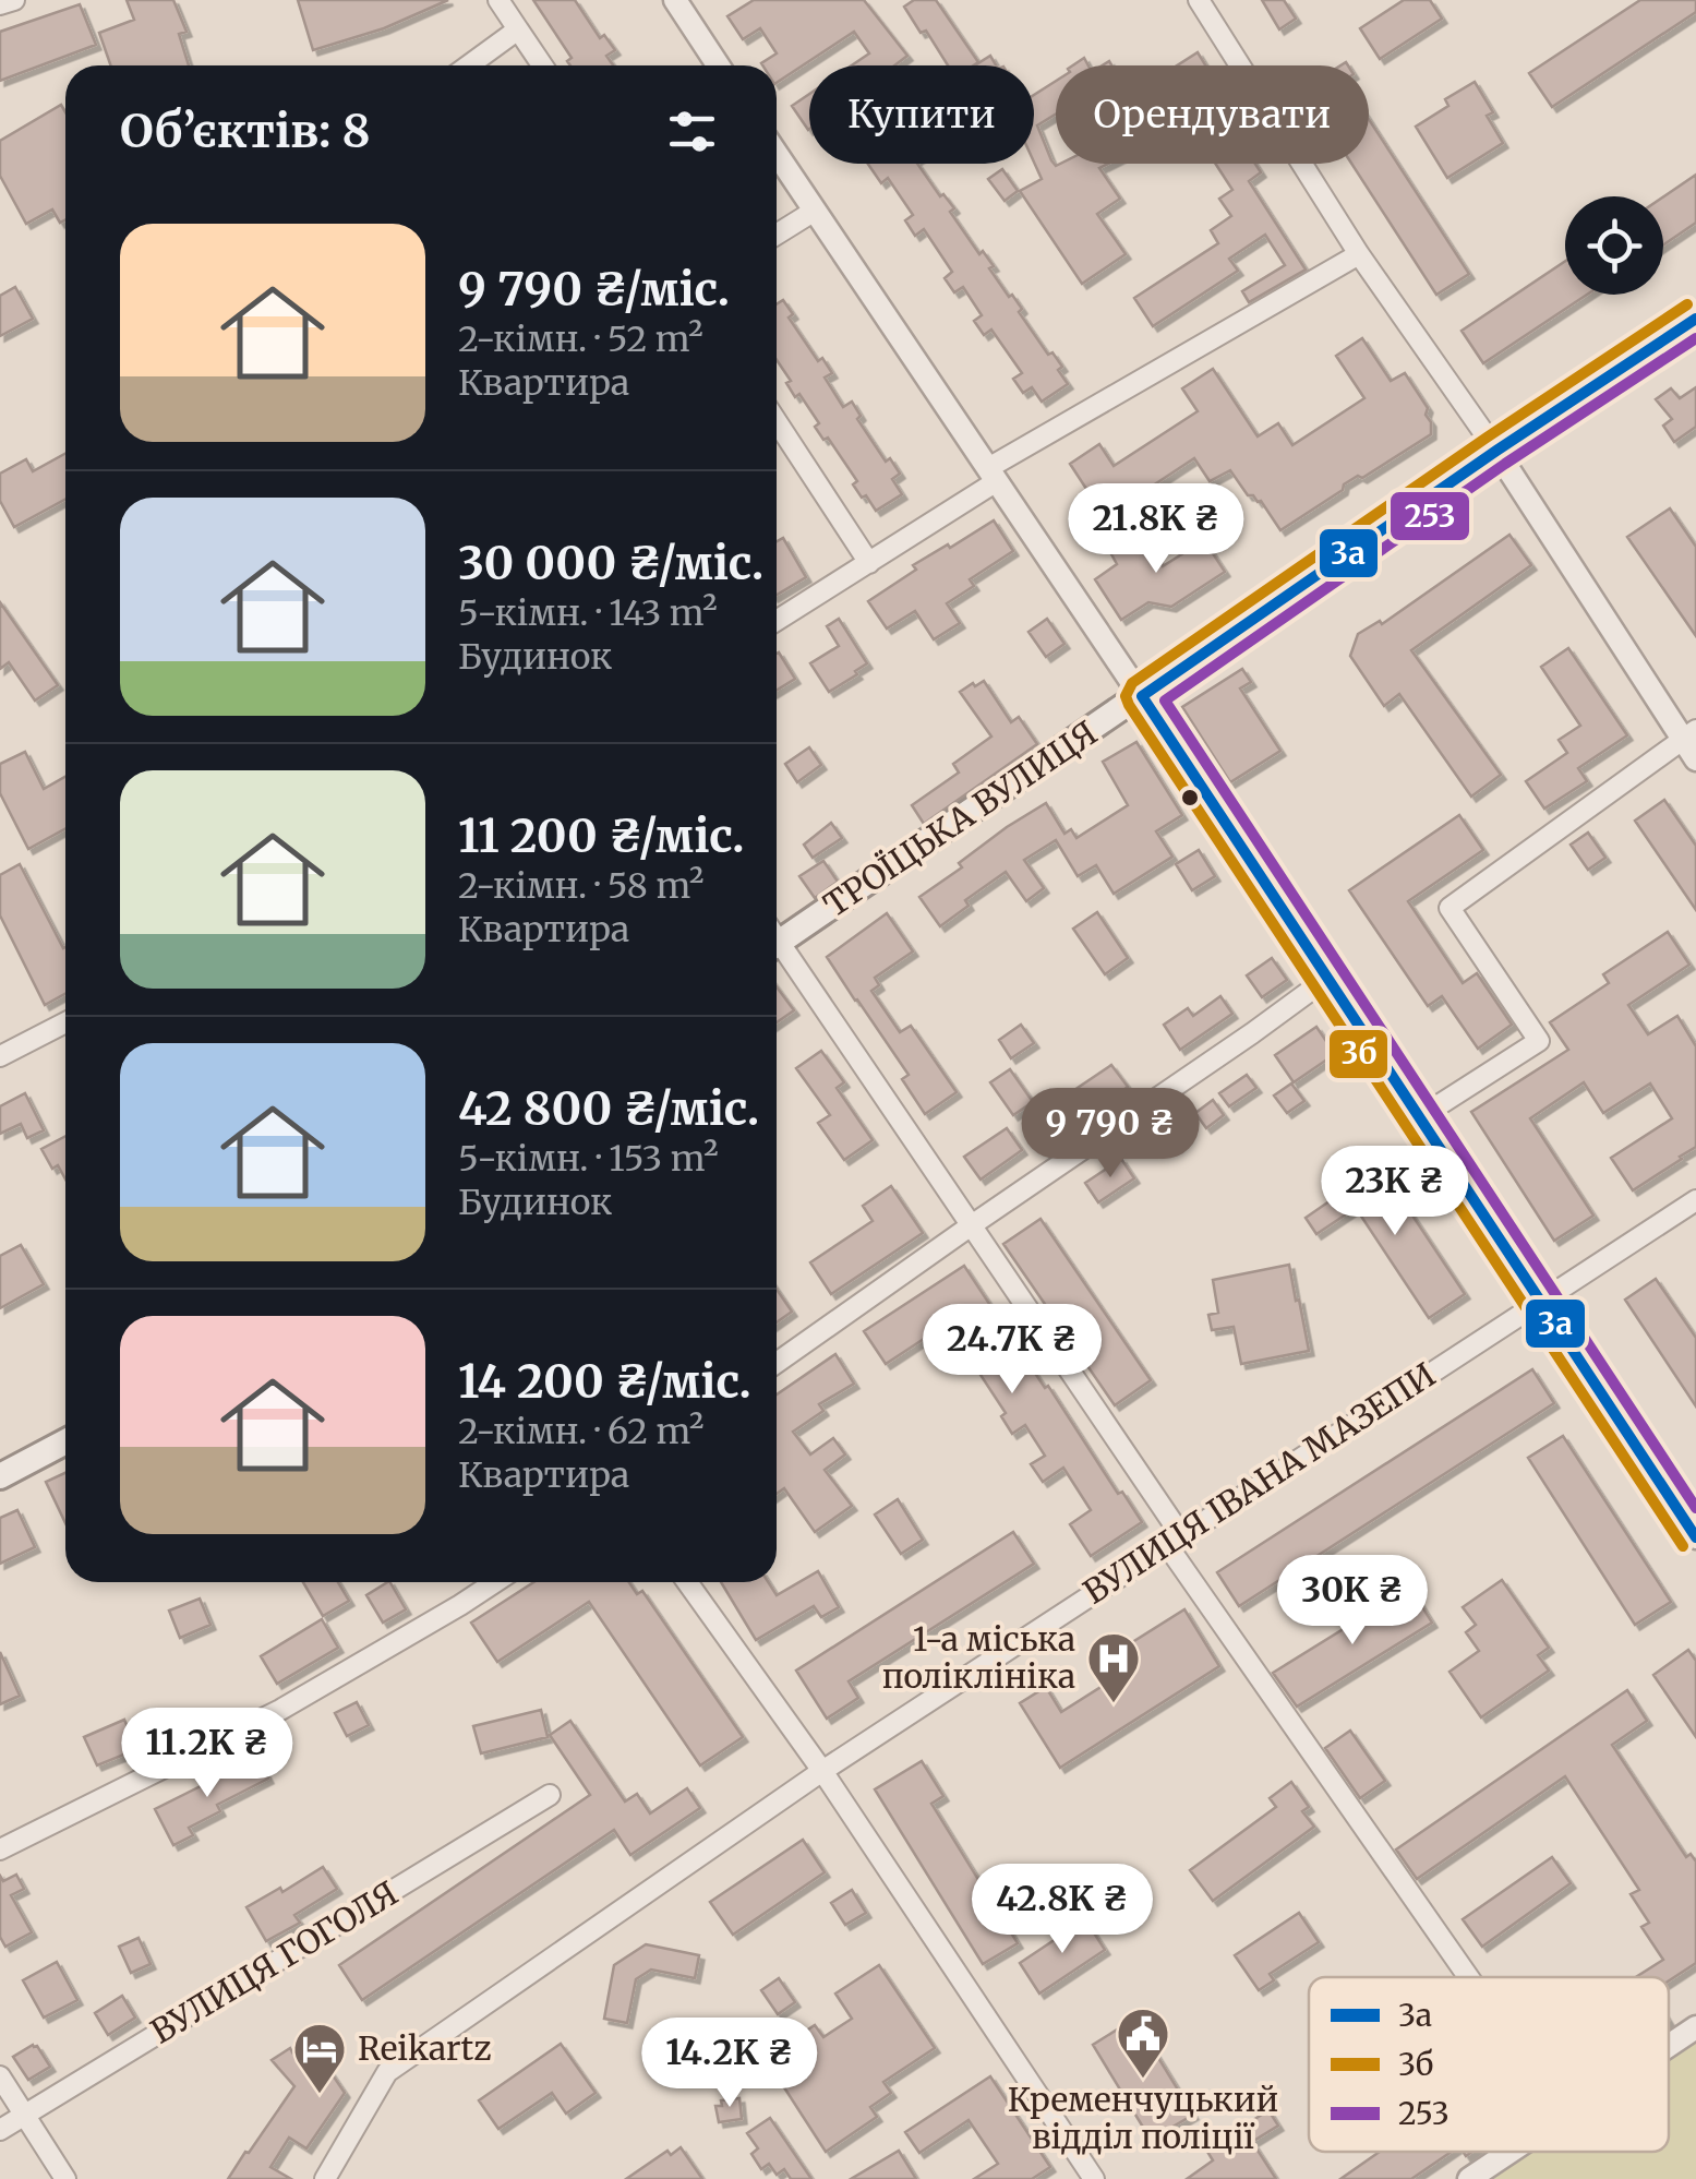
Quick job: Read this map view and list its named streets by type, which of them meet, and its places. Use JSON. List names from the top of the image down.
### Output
{
  "streets": {
    "main road": ["ТРОЇЦЬКА ВУЛИЦЯ"],
    "street": ["ВУЛИЦЯ ІВАНА МАЗЕПИ", "ВУЛИЦЯ ГОГОЛЯ"]
  },
  "places": {
    "hospital": ["1-а міська поліклініка"],
    "public building": ["Кременчуцький відділ поліції"],
    "hotel": ["Reikartz"]
  },
  "lines": ["transit line 3б", "transit line 3а", "transit line 253"],
  "legend": ["3а", "3б", "253"],
  "page": {
    "chip": ["Купити", "Орендувати"],
    "heading": "Об’єктів: 8",
    "list": [
      {
        "name": "9 790 ₴/міс.",
        "note": "2-кімн. · 52 m² · Квартира"
      },
      {
        "name": "30 000 ₴/міс.",
        "note": "5-кімн. · 143 m² · Будинок"
      },
      {
        "name": "11 200 ₴/міс.",
        "note": "2-кімн. · 58 m² · Квартира"
      },
      {
        "name": "42 800 ₴/міс.",
        "note": "5-кімн. · 153 m² · Будинок"
      },
      {
        "name": "14 200 ₴/міс.",
        "note": "2-кімн. · 62 m² · Квартира"
      }
    ],
    "price": [
      "21.8K ₴",
      "9 790 ₴",
      "23K ₴",
      "24.7K ₴",
      "30K ₴",
      "11.2K ₴",
      "42.8K ₴",
      "14.2K ₴"
    ]
  }
}
